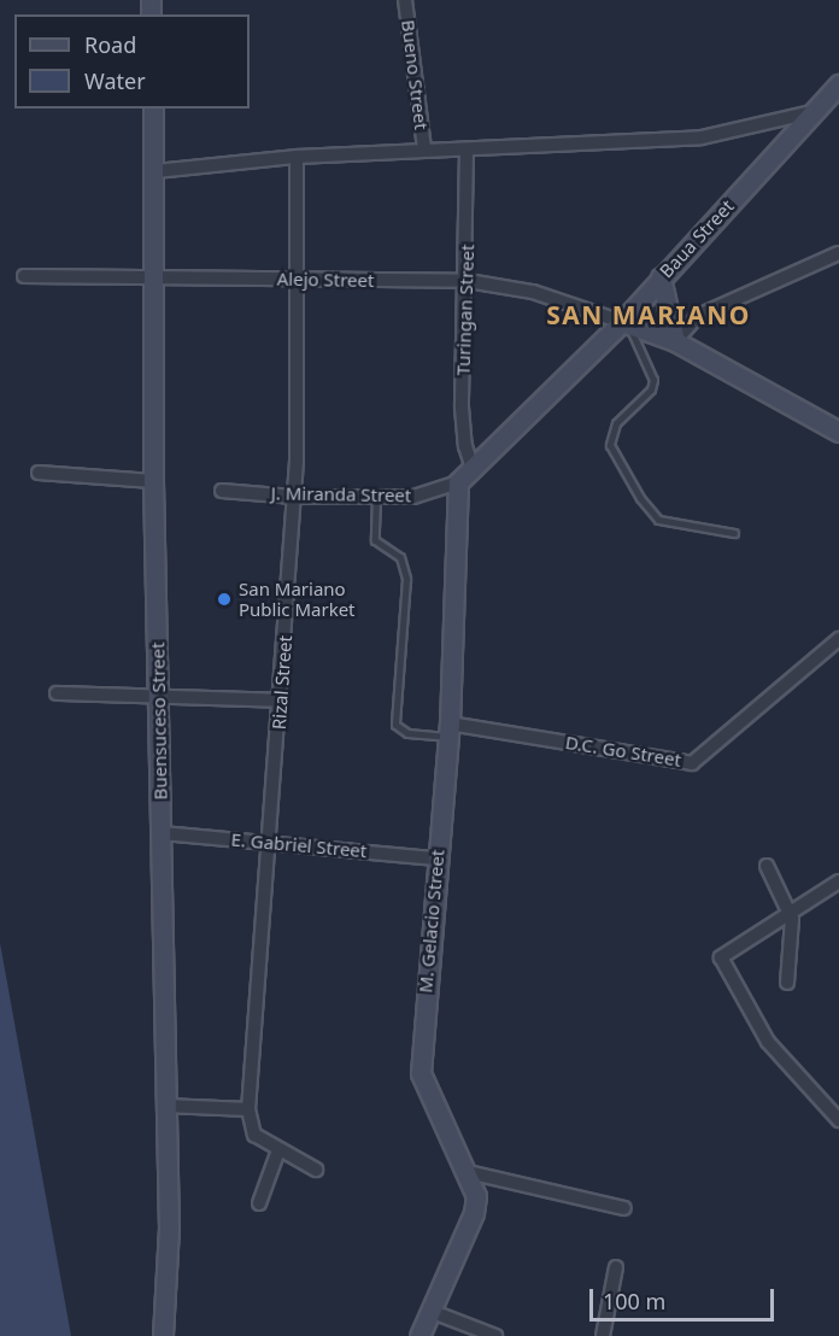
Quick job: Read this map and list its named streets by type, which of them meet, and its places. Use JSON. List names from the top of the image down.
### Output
{
  "streets": {
    "street": [
      "Bueno Street",
      "Baua Street",
      "Alejo Street",
      "Turingan Street",
      "J. Miranda Street",
      "Rizal Street",
      "Buensuceso Street",
      "D.C. Go Street",
      "E. Gabriel Street",
      "M. Gelacio Street"
    ]
  },
  "crossings": [
    ["Baua Street", "Alejo Street"],
    ["Baua Street", "Turingan Street"],
    ["Baua Street", "J. Miranda Street"],
    ["Baua Street", "M. Gelacio Street"],
    ["Alejo Street", "Turingan Street"],
    ["Alejo Street", "Rizal Street"],
    ["Alejo Street", "Buensuceso Street"],
    ["J. Miranda Street", "Rizal Street"],
    ["J. Miranda Street", "M. Gelacio Street"],
    ["Rizal Street", "E. Gabriel Street"],
    ["Buensuceso Street", "E. Gabriel Street"],
    ["D.C. Go Street", "M. Gelacio Street"],
    ["E. Gabriel Street", "M. Gelacio Street"]
  ],
  "districts": ["SAN MARIANO"],
  "places": ["San Mariano Public Market"],
  "legend": ["Road", "Water"],
  "scale_bar": "100 m"
}
